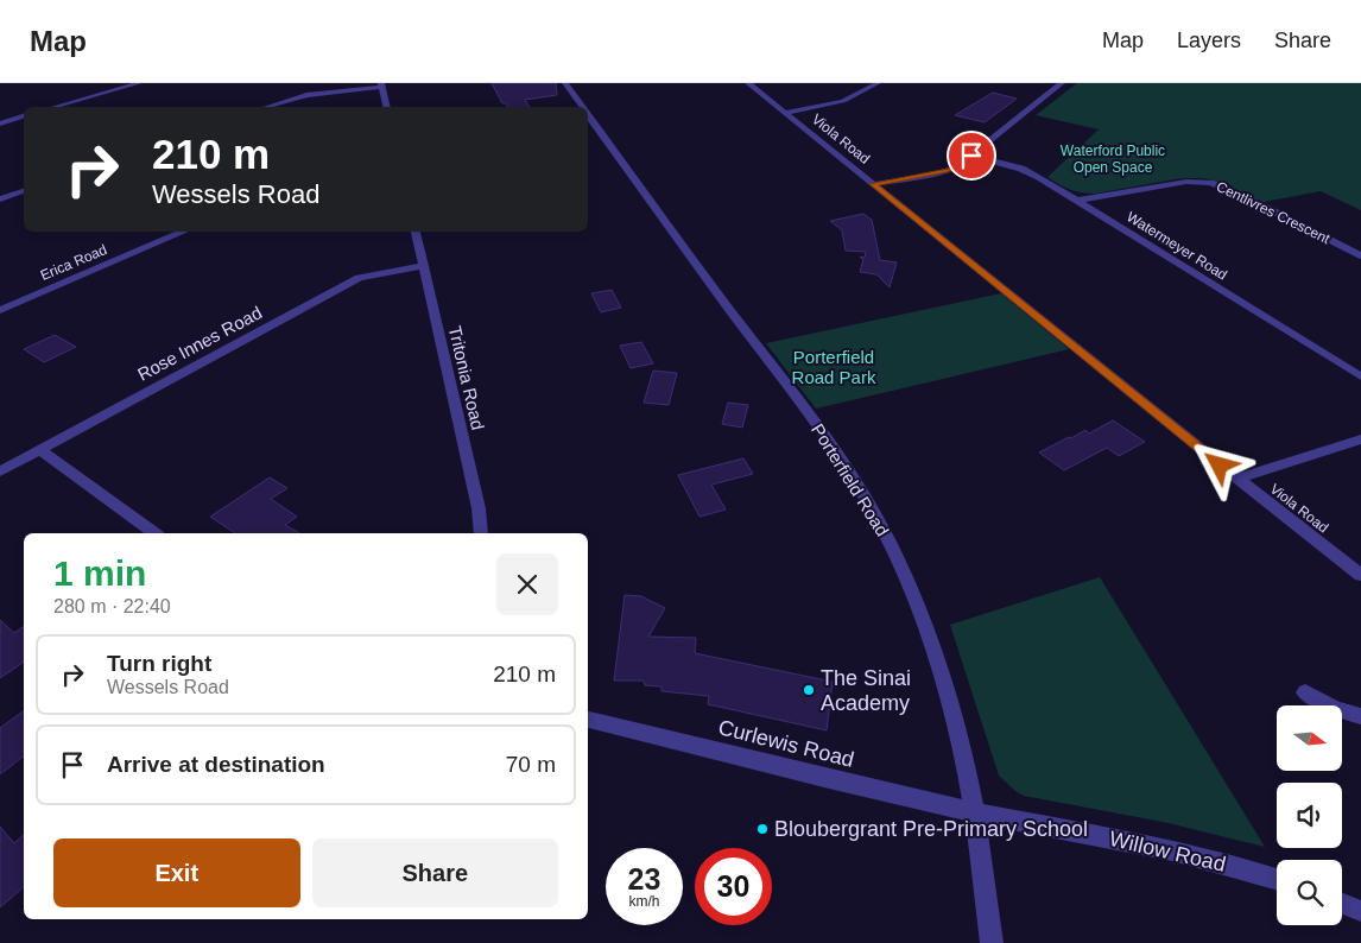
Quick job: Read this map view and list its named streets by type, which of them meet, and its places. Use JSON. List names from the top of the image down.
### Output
{
  "streets": {
    "street": [
      "Viola Road",
      "Centlivres Crescent",
      "Watermeyer Road",
      "Erica Road",
      "Rose Innes Road",
      "Tritonia Road",
      "Porterfield Road",
      "Curlewis Road",
      "Willow Road"
    ]
  },
  "crossings": [
    ["Centlivres Crescent", "Watermeyer Road"],
    ["Rose Innes Road", "Tritonia Road"],
    ["Porterfield Road", "Curlewis Road"],
    ["Porterfield Road", "Willow Road"],
    ["Curlewis Road", "Willow Road"]
  ],
  "parks": ["Waterford Public Open Space", "Porterfield Road Park"],
  "places": ["The Sinai Academy", "Bloubergrant Pre-Primary School"],
  "north": "right",
  "page": {
    "header": "Map",
    "nav": ["Map", "Layers", "Share"],
    "turn": ["210 m", "Wessels Road"],
    "heading": ["1 min", "280 m · 22:40"],
    "list": [
      {
        "name": "Turn right",
        "note": "Wessels Road",
        "value": "210 m"
      },
      {
        "name": "Arrive at destination",
        "value": "70 m"
      }
    ],
    "buttons": ["Exit", "Share"],
    "speed": "23 km/h",
    "limit": "30"
  }
}
